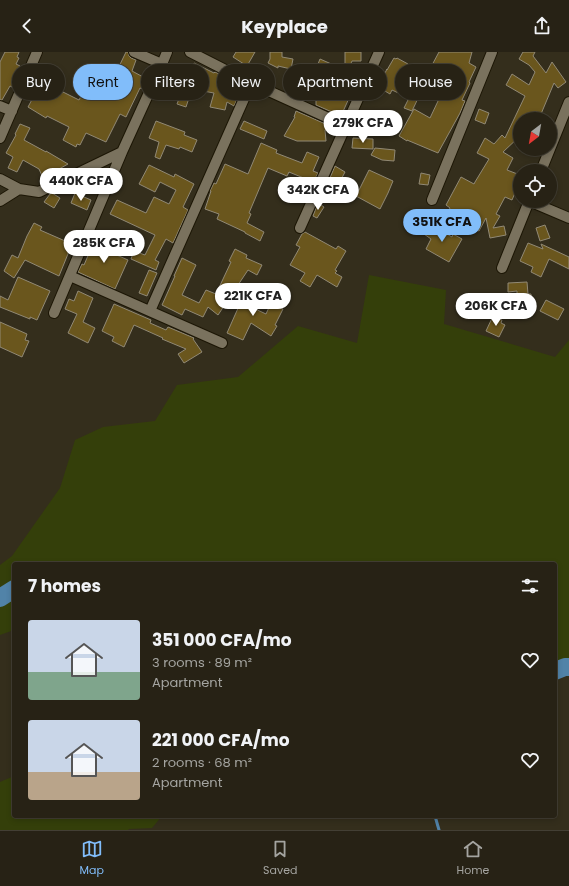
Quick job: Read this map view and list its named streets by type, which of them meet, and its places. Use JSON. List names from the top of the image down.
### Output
{
  "north": "bottom left",
  "page": {
    "header": "Keyplace",
    "chip": [
      "Buy",
      "Rent",
      "Filters",
      "New",
      "Apartment",
      "House"
    ],
    "price": [
      "279K CFA",
      "440K CFA",
      "342K CFA",
      "351K CFA",
      "285K CFA",
      "221K CFA",
      "206K CFA"
    ],
    "heading": "7 homes",
    "list": [
      {
        "name": "351 000 CFA/mo",
        "note": "3 rooms · 89 m² · Apartment"
      },
      {
        "name": "221 000 CFA/mo",
        "note": "2 rooms · 68 m² · Apartment"
      }
    ],
    "tabs": ["Map", "Saved", "Home"]
  }
}
